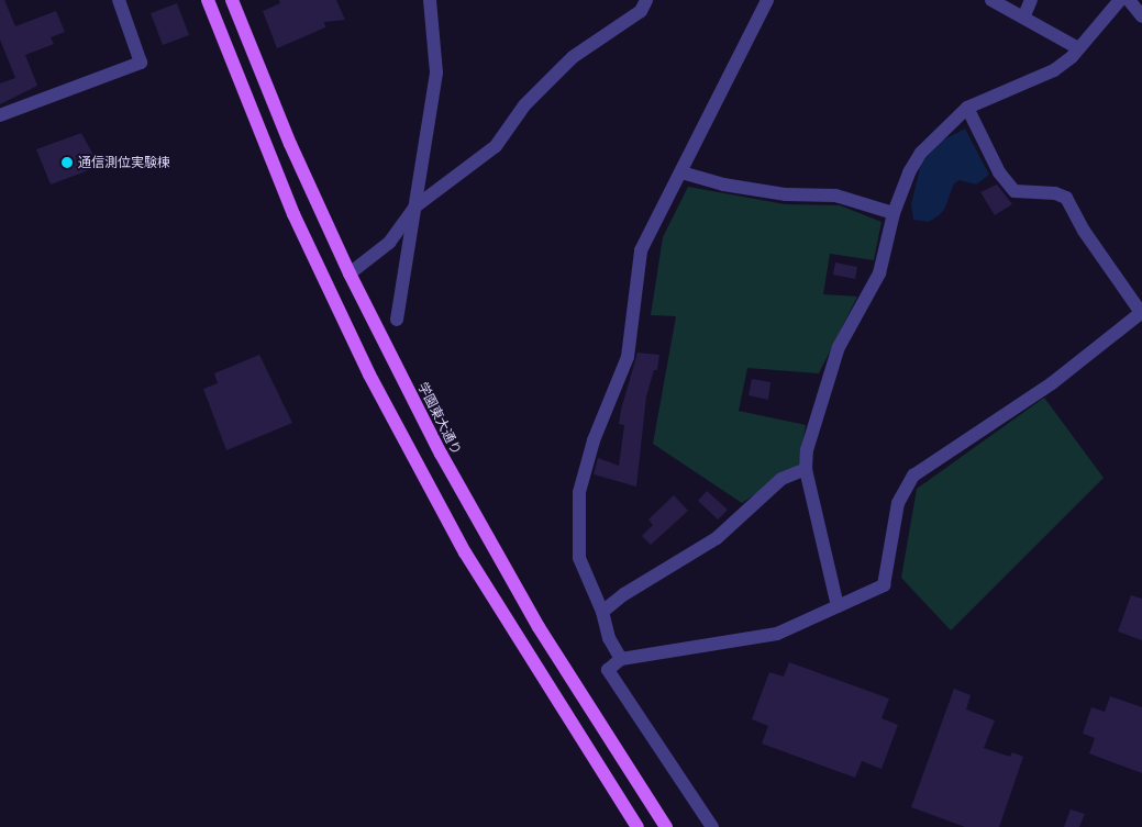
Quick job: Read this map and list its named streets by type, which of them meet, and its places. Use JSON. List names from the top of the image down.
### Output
{
  "streets": {
    "main road": ["学園東大通り"]
  },
  "places": ["通信測位実験棟"]
}
